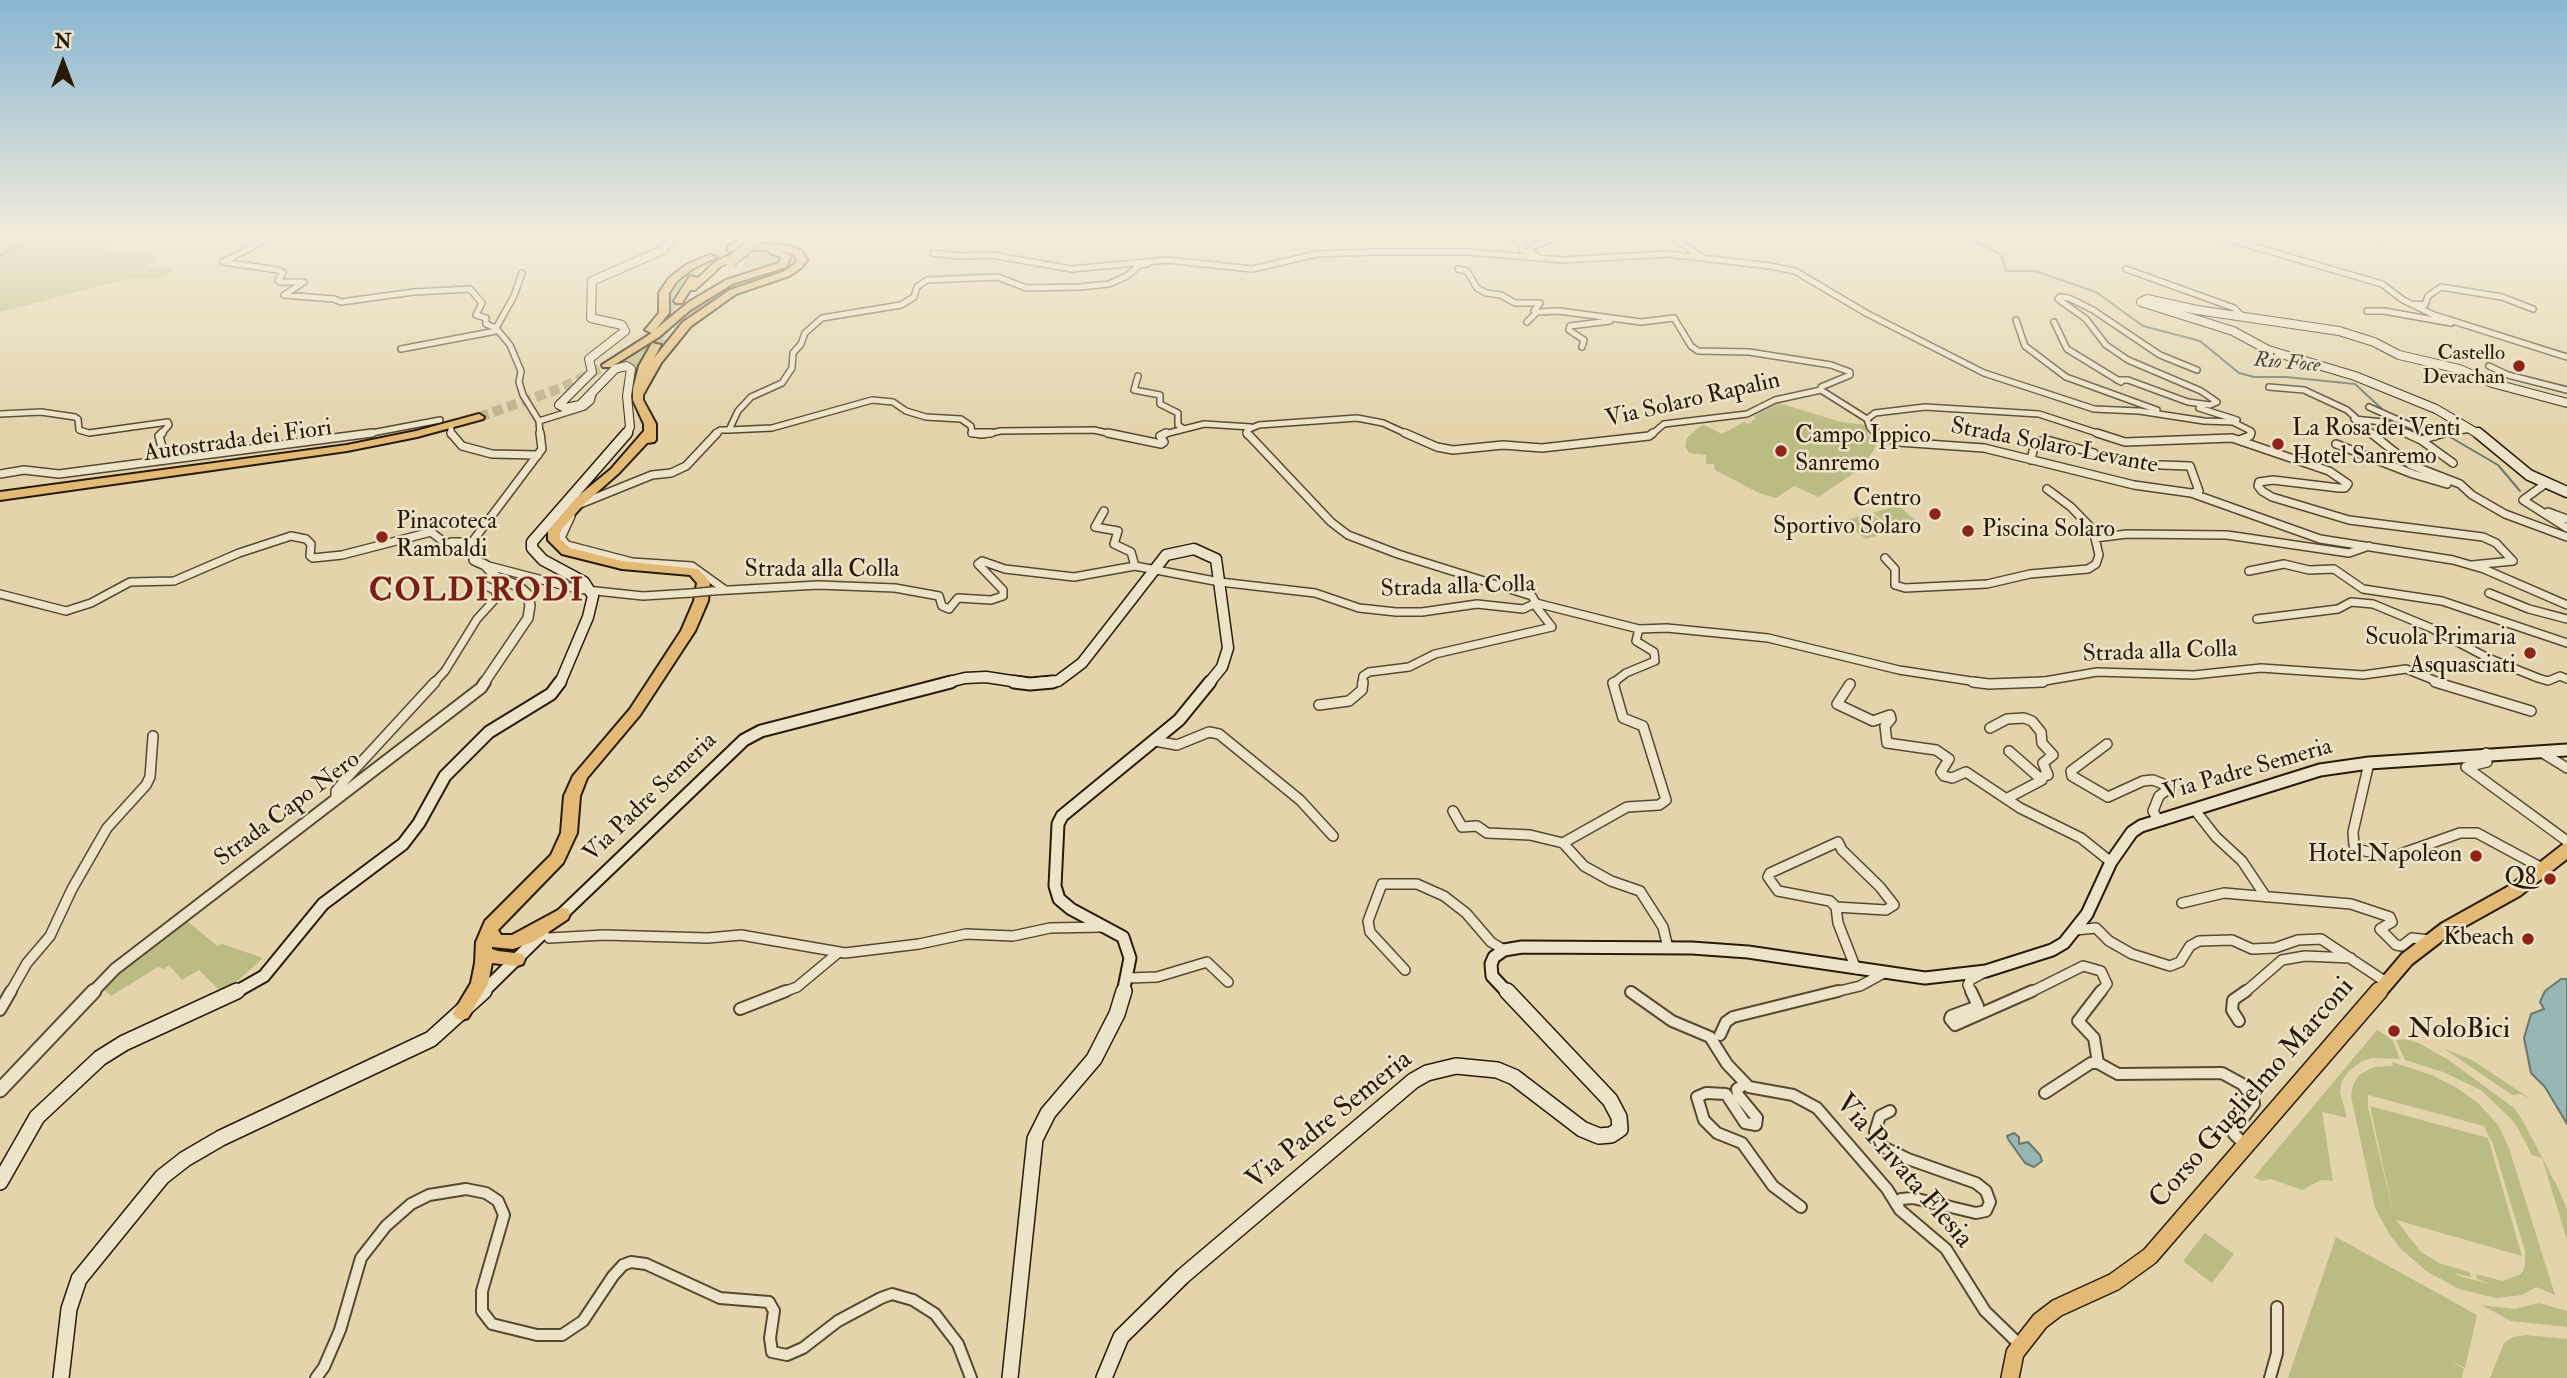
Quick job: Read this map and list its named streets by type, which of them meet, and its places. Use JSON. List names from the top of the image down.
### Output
{
  "streets": {
    "highway": ["Autostrada dei Fiori"],
    "main road": ["Via Padre Semeria", "Corso Guglielmo Marconi"],
    "street": [
      "Via Solaro Rapalin",
      "Strada Solaro Levante",
      "Strada alla Colla",
      "Strada Capo Nero",
      "Via Privata Flesia"
    ]
  },
  "crossings": [
    ["Strada alla Colla", "Via Padre Semeria"],
    ["Strada alla Colla", "Strada Capo Nero"],
    ["Corso Guglielmo Marconi", "Via Privata Flesia"]
  ],
  "districts": ["COLDIRODI"],
  "water": ["Rio Foce"],
  "places": [
    "Castello Devachan",
    "La Rosa dei Venti Hotel Sanremo",
    "Campo Ippico Sanremo",
    "Centro Sportivo Solaro",
    "Piscina Solaro",
    "Pinacoteca Rambaldi",
    "Scuola Primaria Asquasciati",
    "Hotel Napoleon",
    "Q8",
    "Kbeach",
    "NoloBici"
  ],
  "north": "top"
}
